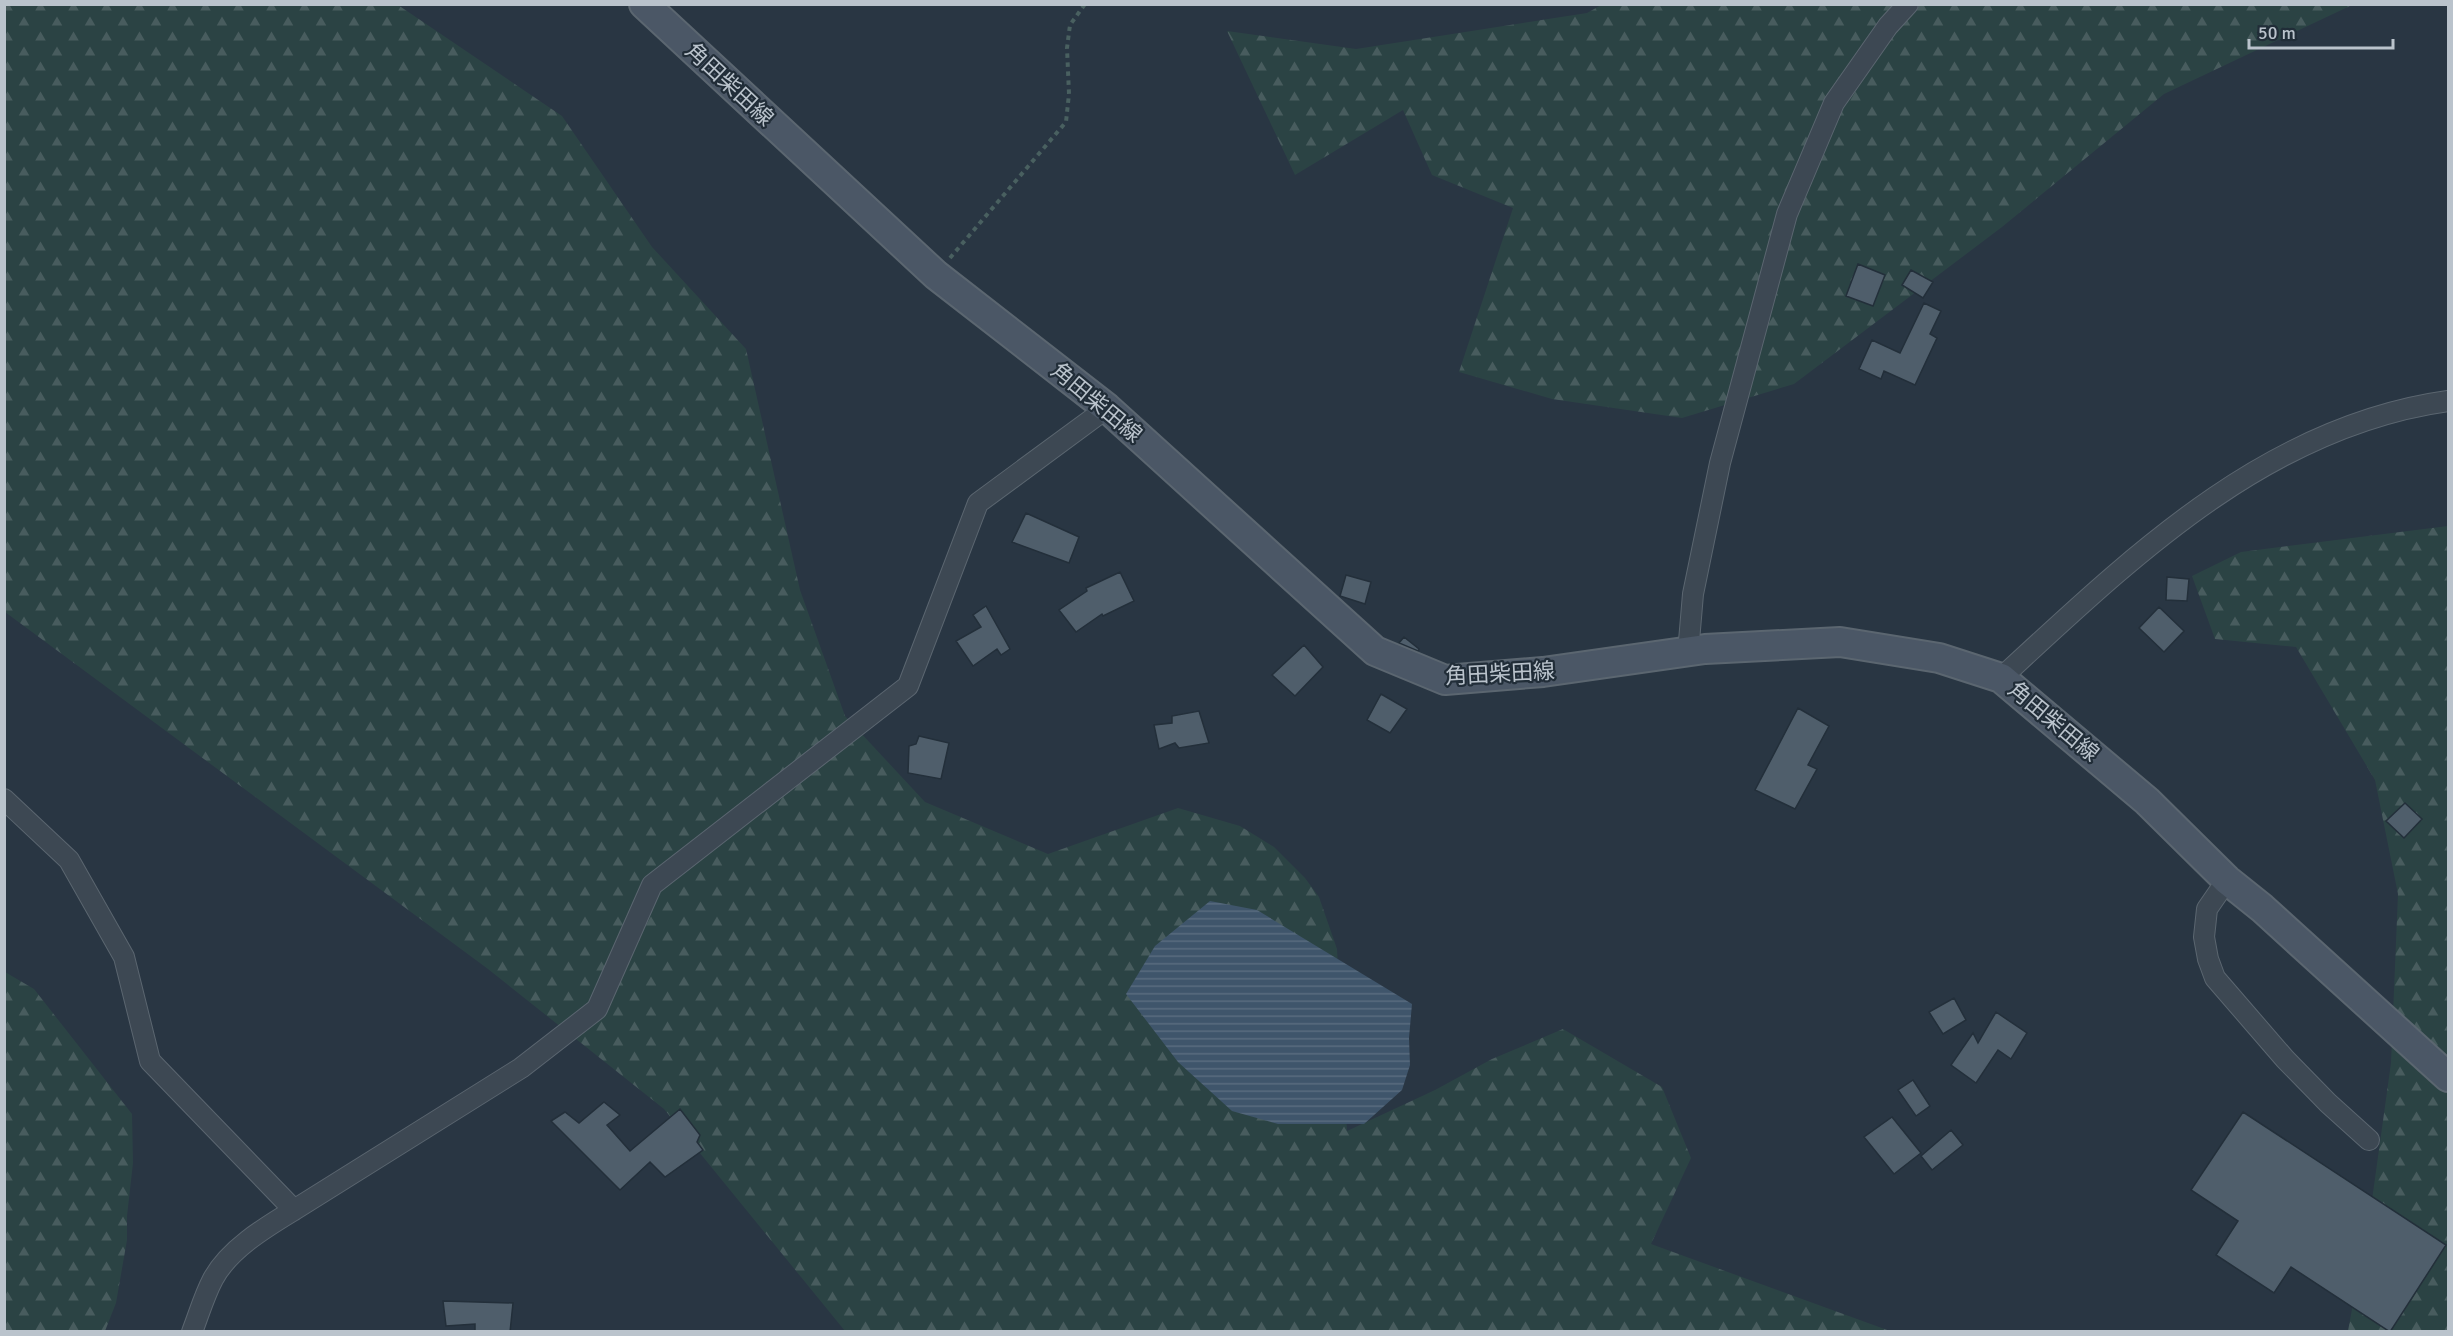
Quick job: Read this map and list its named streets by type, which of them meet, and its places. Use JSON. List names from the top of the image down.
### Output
{
  "streets": {
    "main road": ["角田柴田線"]
  },
  "scale_bar": "50 m"
}
